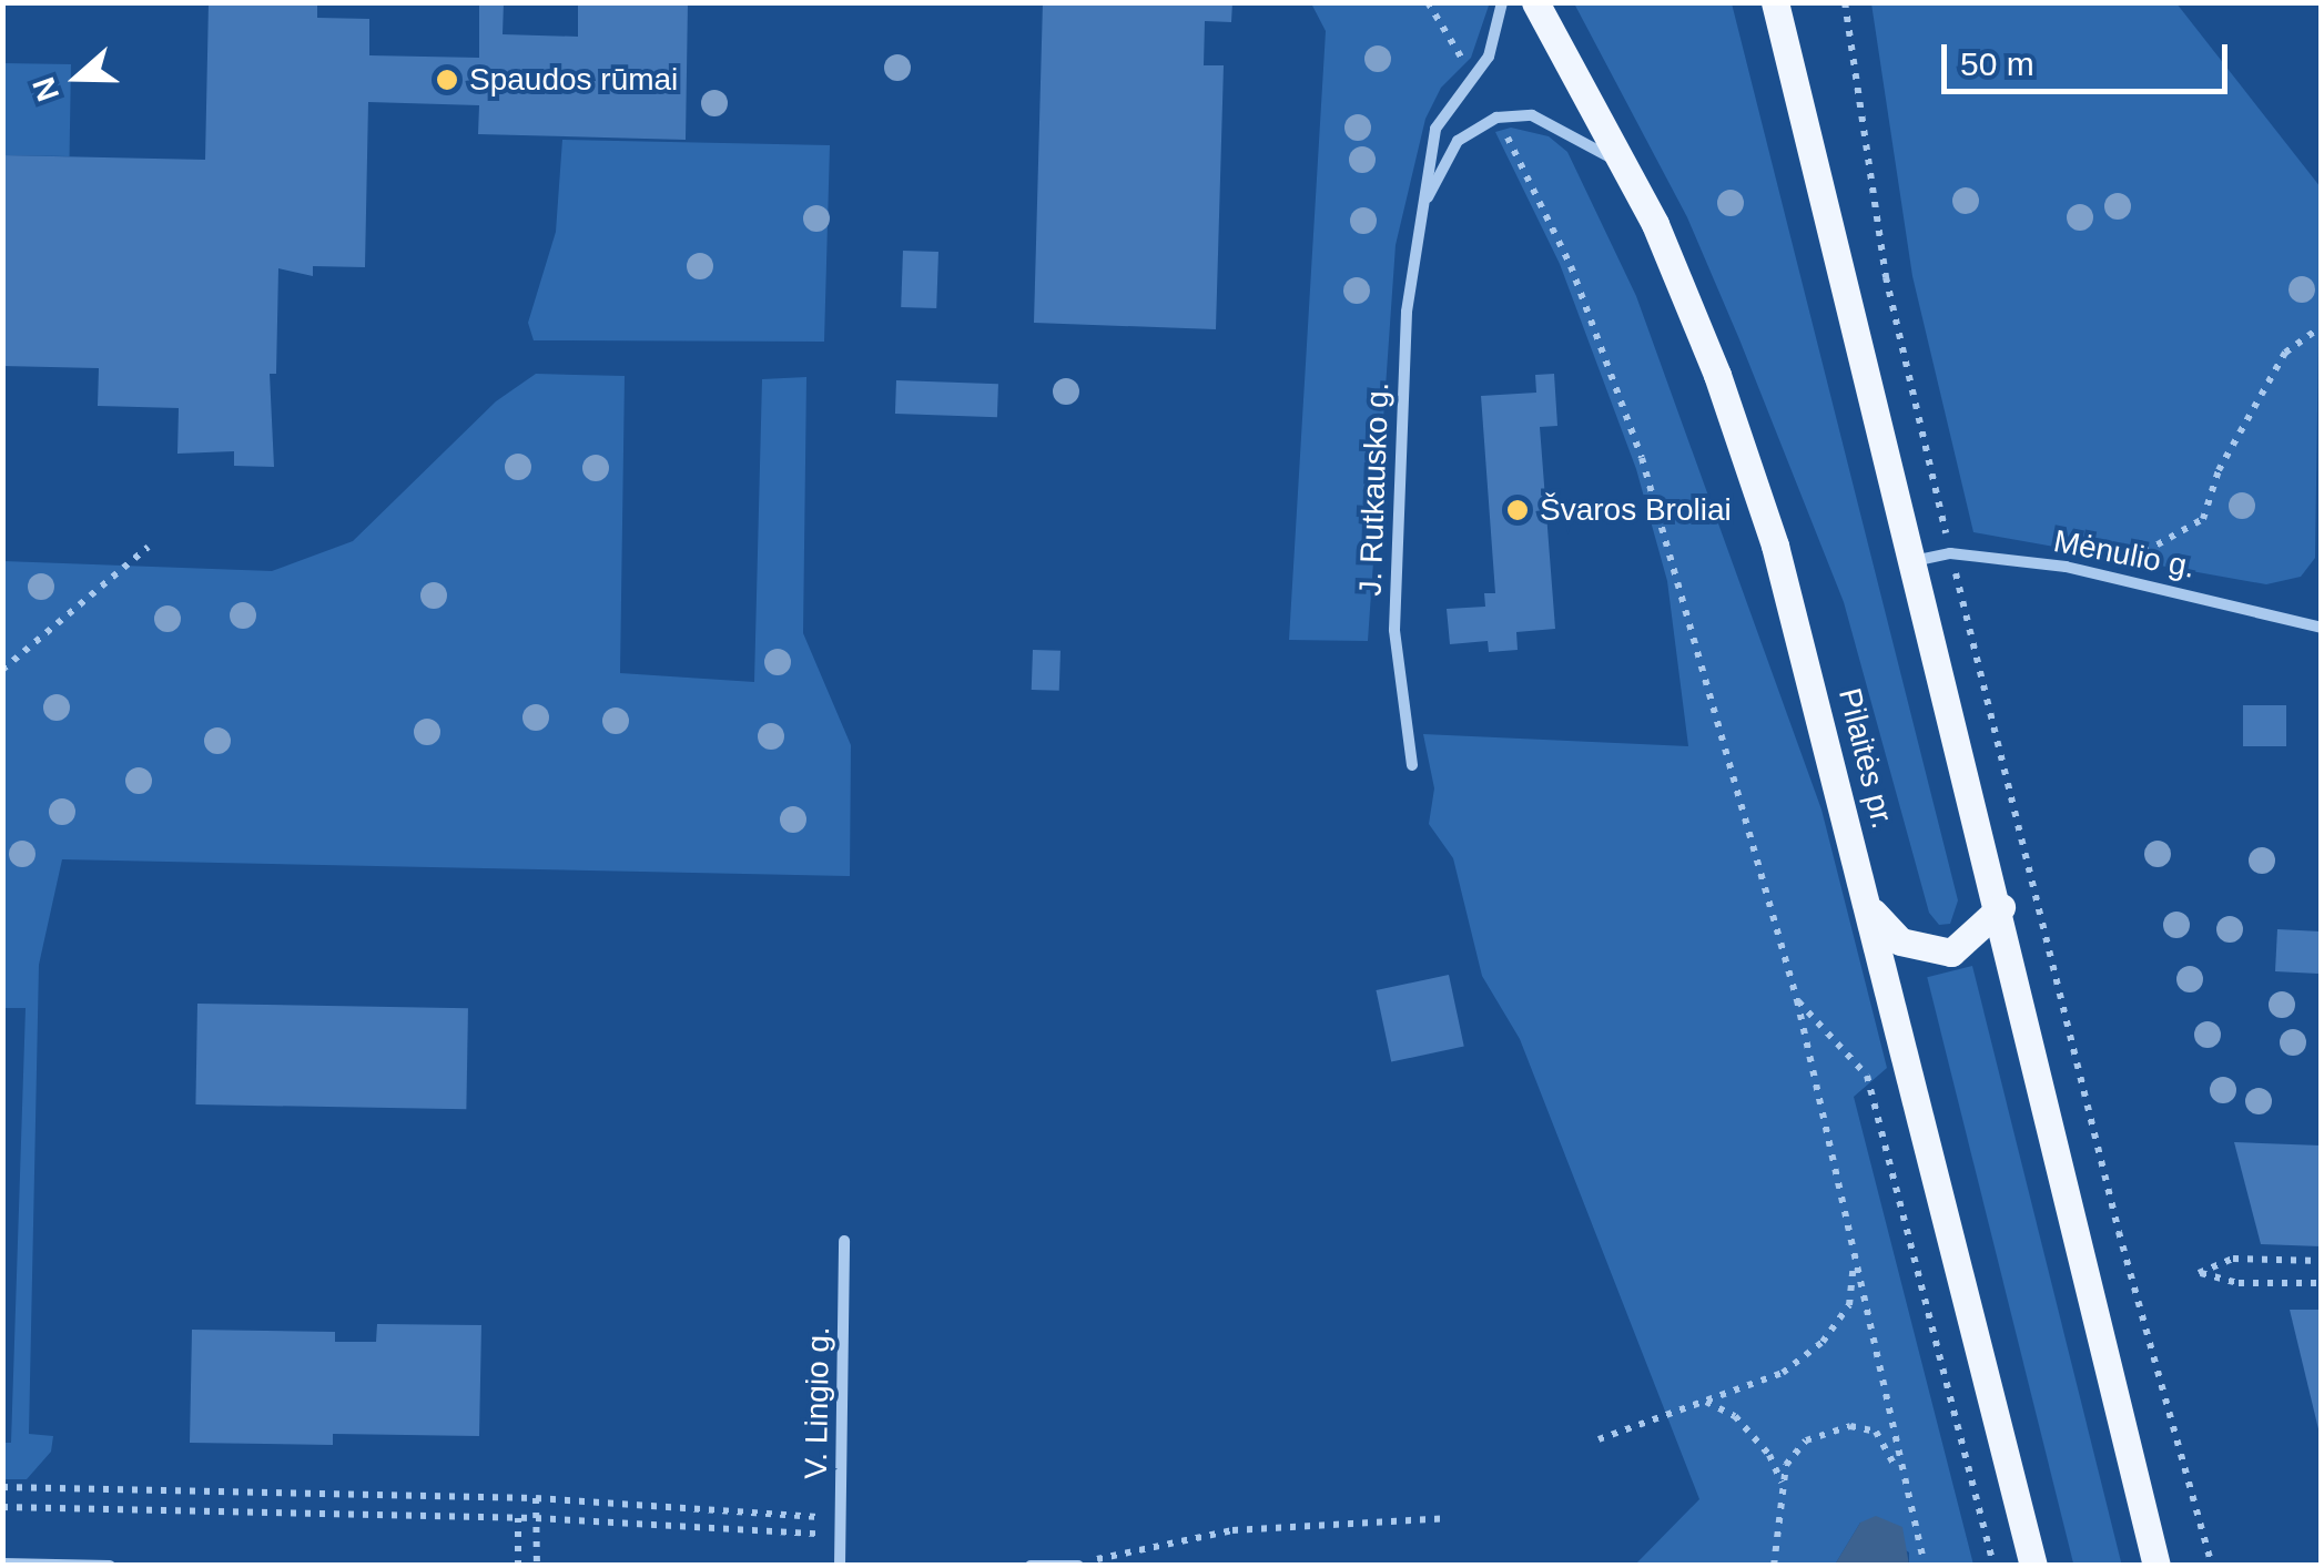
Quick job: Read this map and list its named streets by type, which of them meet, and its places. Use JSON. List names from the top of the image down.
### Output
{
  "streets": {
    "main road": ["Pilaitės pr."],
    "street": ["J. Rutkausko g.", "Mėnulio g.", "V. Lingio g."]
  },
  "places": ["Spaudos rūmai", "Švaros Broliai"],
  "scale_bar": "50 m",
  "north": "left"
}
